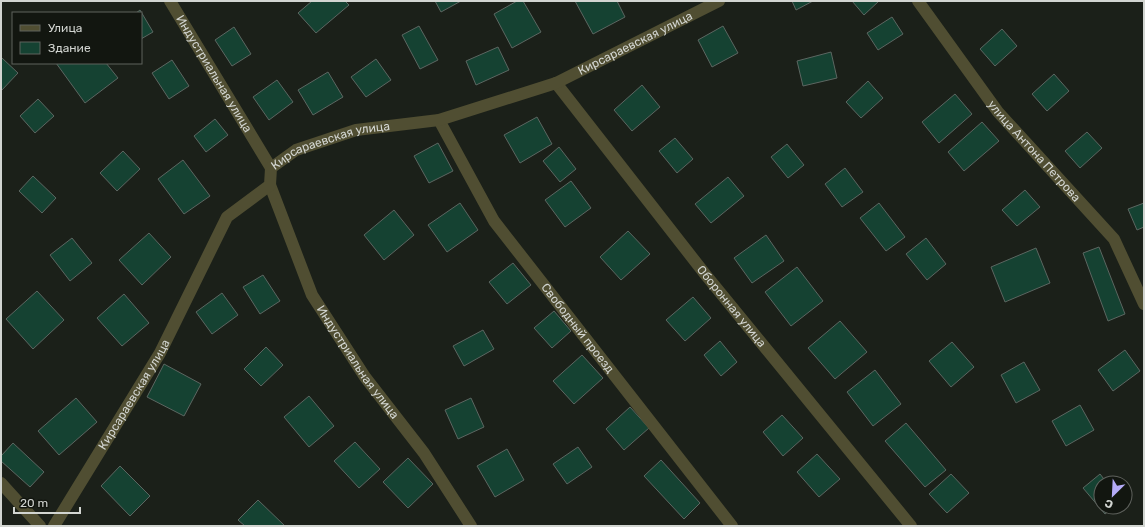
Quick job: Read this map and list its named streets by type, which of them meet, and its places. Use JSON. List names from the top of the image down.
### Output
{
  "streets": {
    "street": [
      "Кирсараевская улица",
      "Индустриальная улица",
      "улица Антона Петрова",
      "Оборонная улица",
      "Свободный проезд"
    ]
  },
  "crossings": [
    ["Кирсараевская улица", "Индустриальная улица"],
    ["Кирсараевская улица", "Оборонная улица"],
    ["Кирсараевская улица", "Свободный проезд"]
  ],
  "legend": ["Улица", "Здание"],
  "scale_bar": "20 m",
  "north": "bottom left"
}
